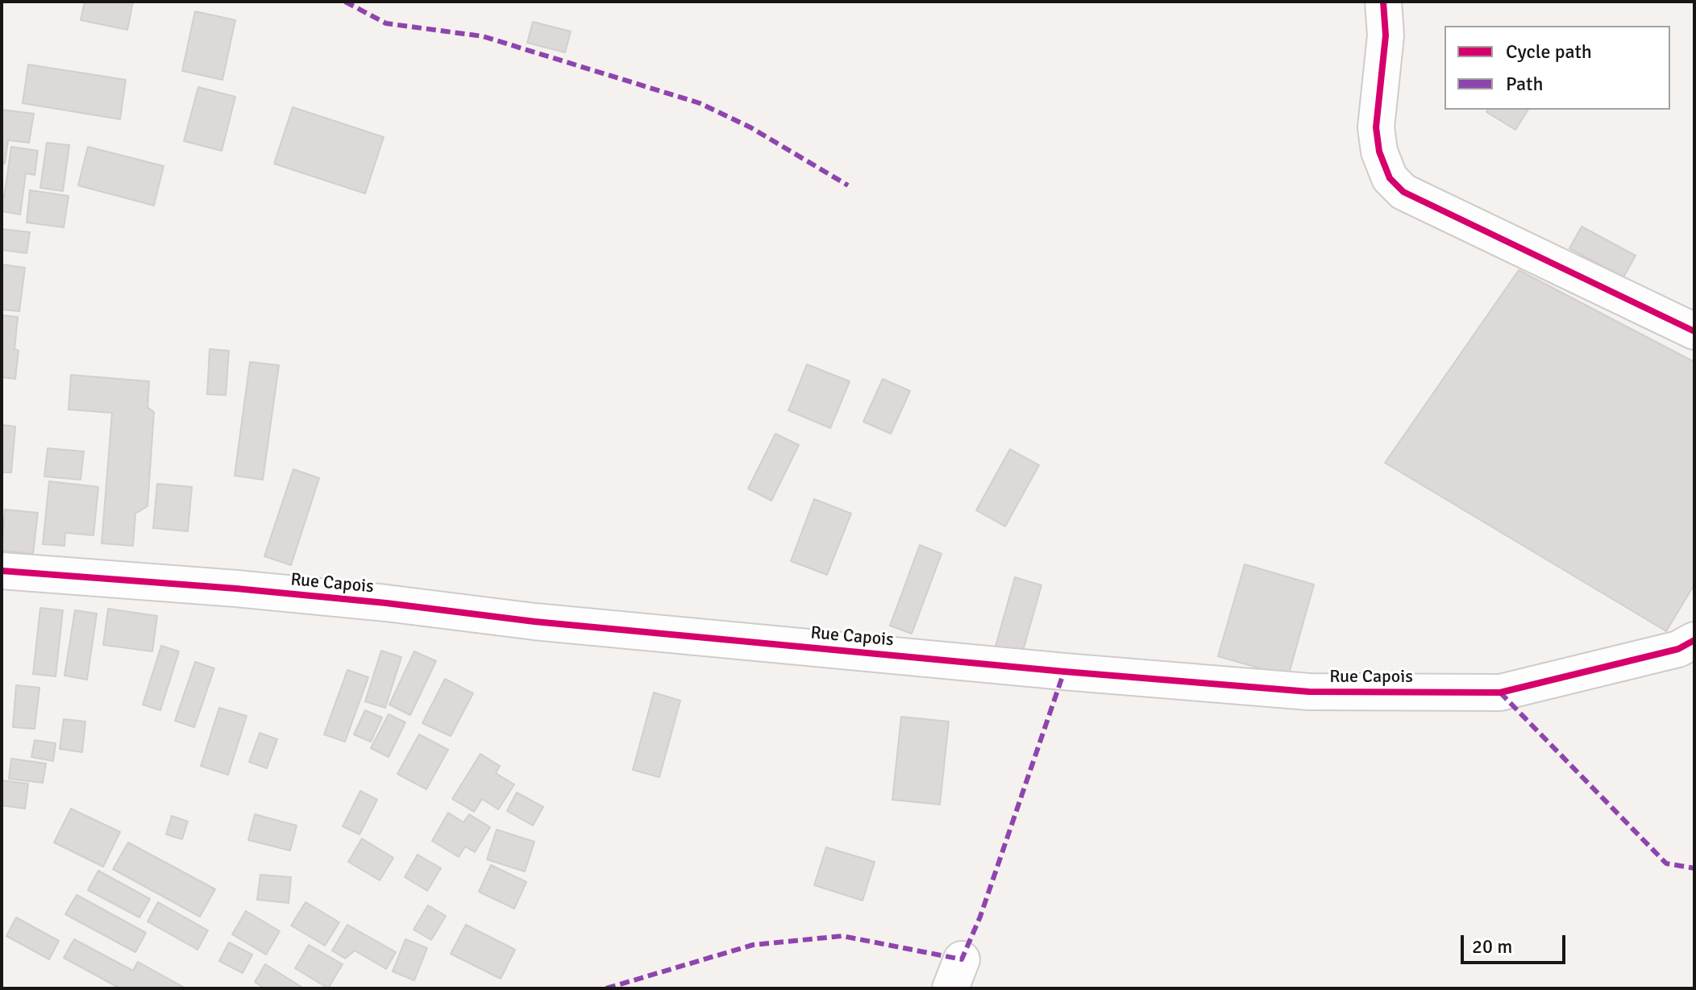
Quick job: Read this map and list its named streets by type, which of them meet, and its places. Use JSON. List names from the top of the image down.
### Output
{
  "streets": {
    "street": ["Rue Capois"]
  },
  "legend": ["Cycle path", "Path"],
  "scale_bar": "20 m"
}
